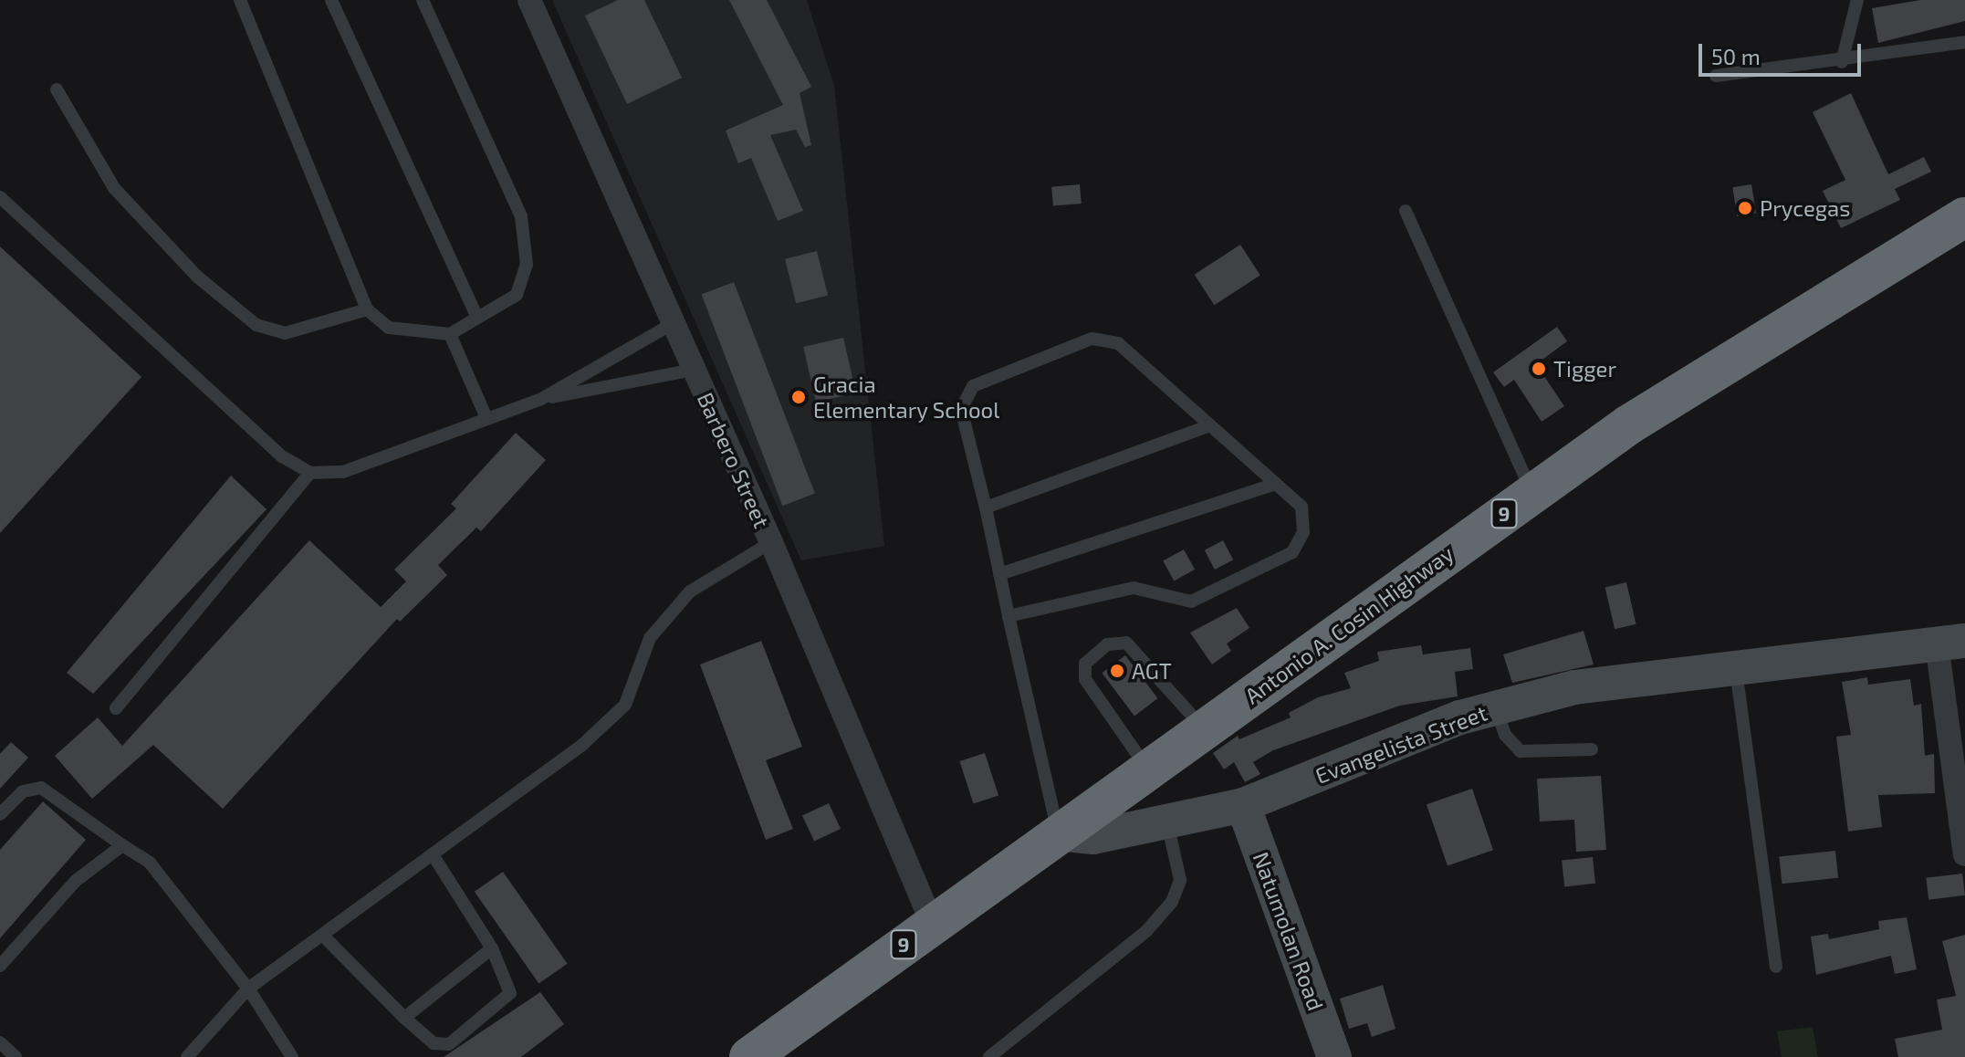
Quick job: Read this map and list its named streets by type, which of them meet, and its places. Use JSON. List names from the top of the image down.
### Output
{
  "streets": {
    "highway": ["9", "Antonio A. Cosin Highway"],
    "street": ["Barbero Street", "Evangelista Street", "Natumolan Road"]
  },
  "crossings": [
    ["Barbero Street", "Antonio A. Cosin Highway"],
    ["Antonio A. Cosin Highway", "Evangelista Street"],
    ["Evangelista Street", "Natumolan Road"]
  ],
  "places": [
    "Prycegas",
    "Tigger",
    "Gracia Elementary School",
    "AGT"
  ],
  "scale_bar": "50 m"
}
